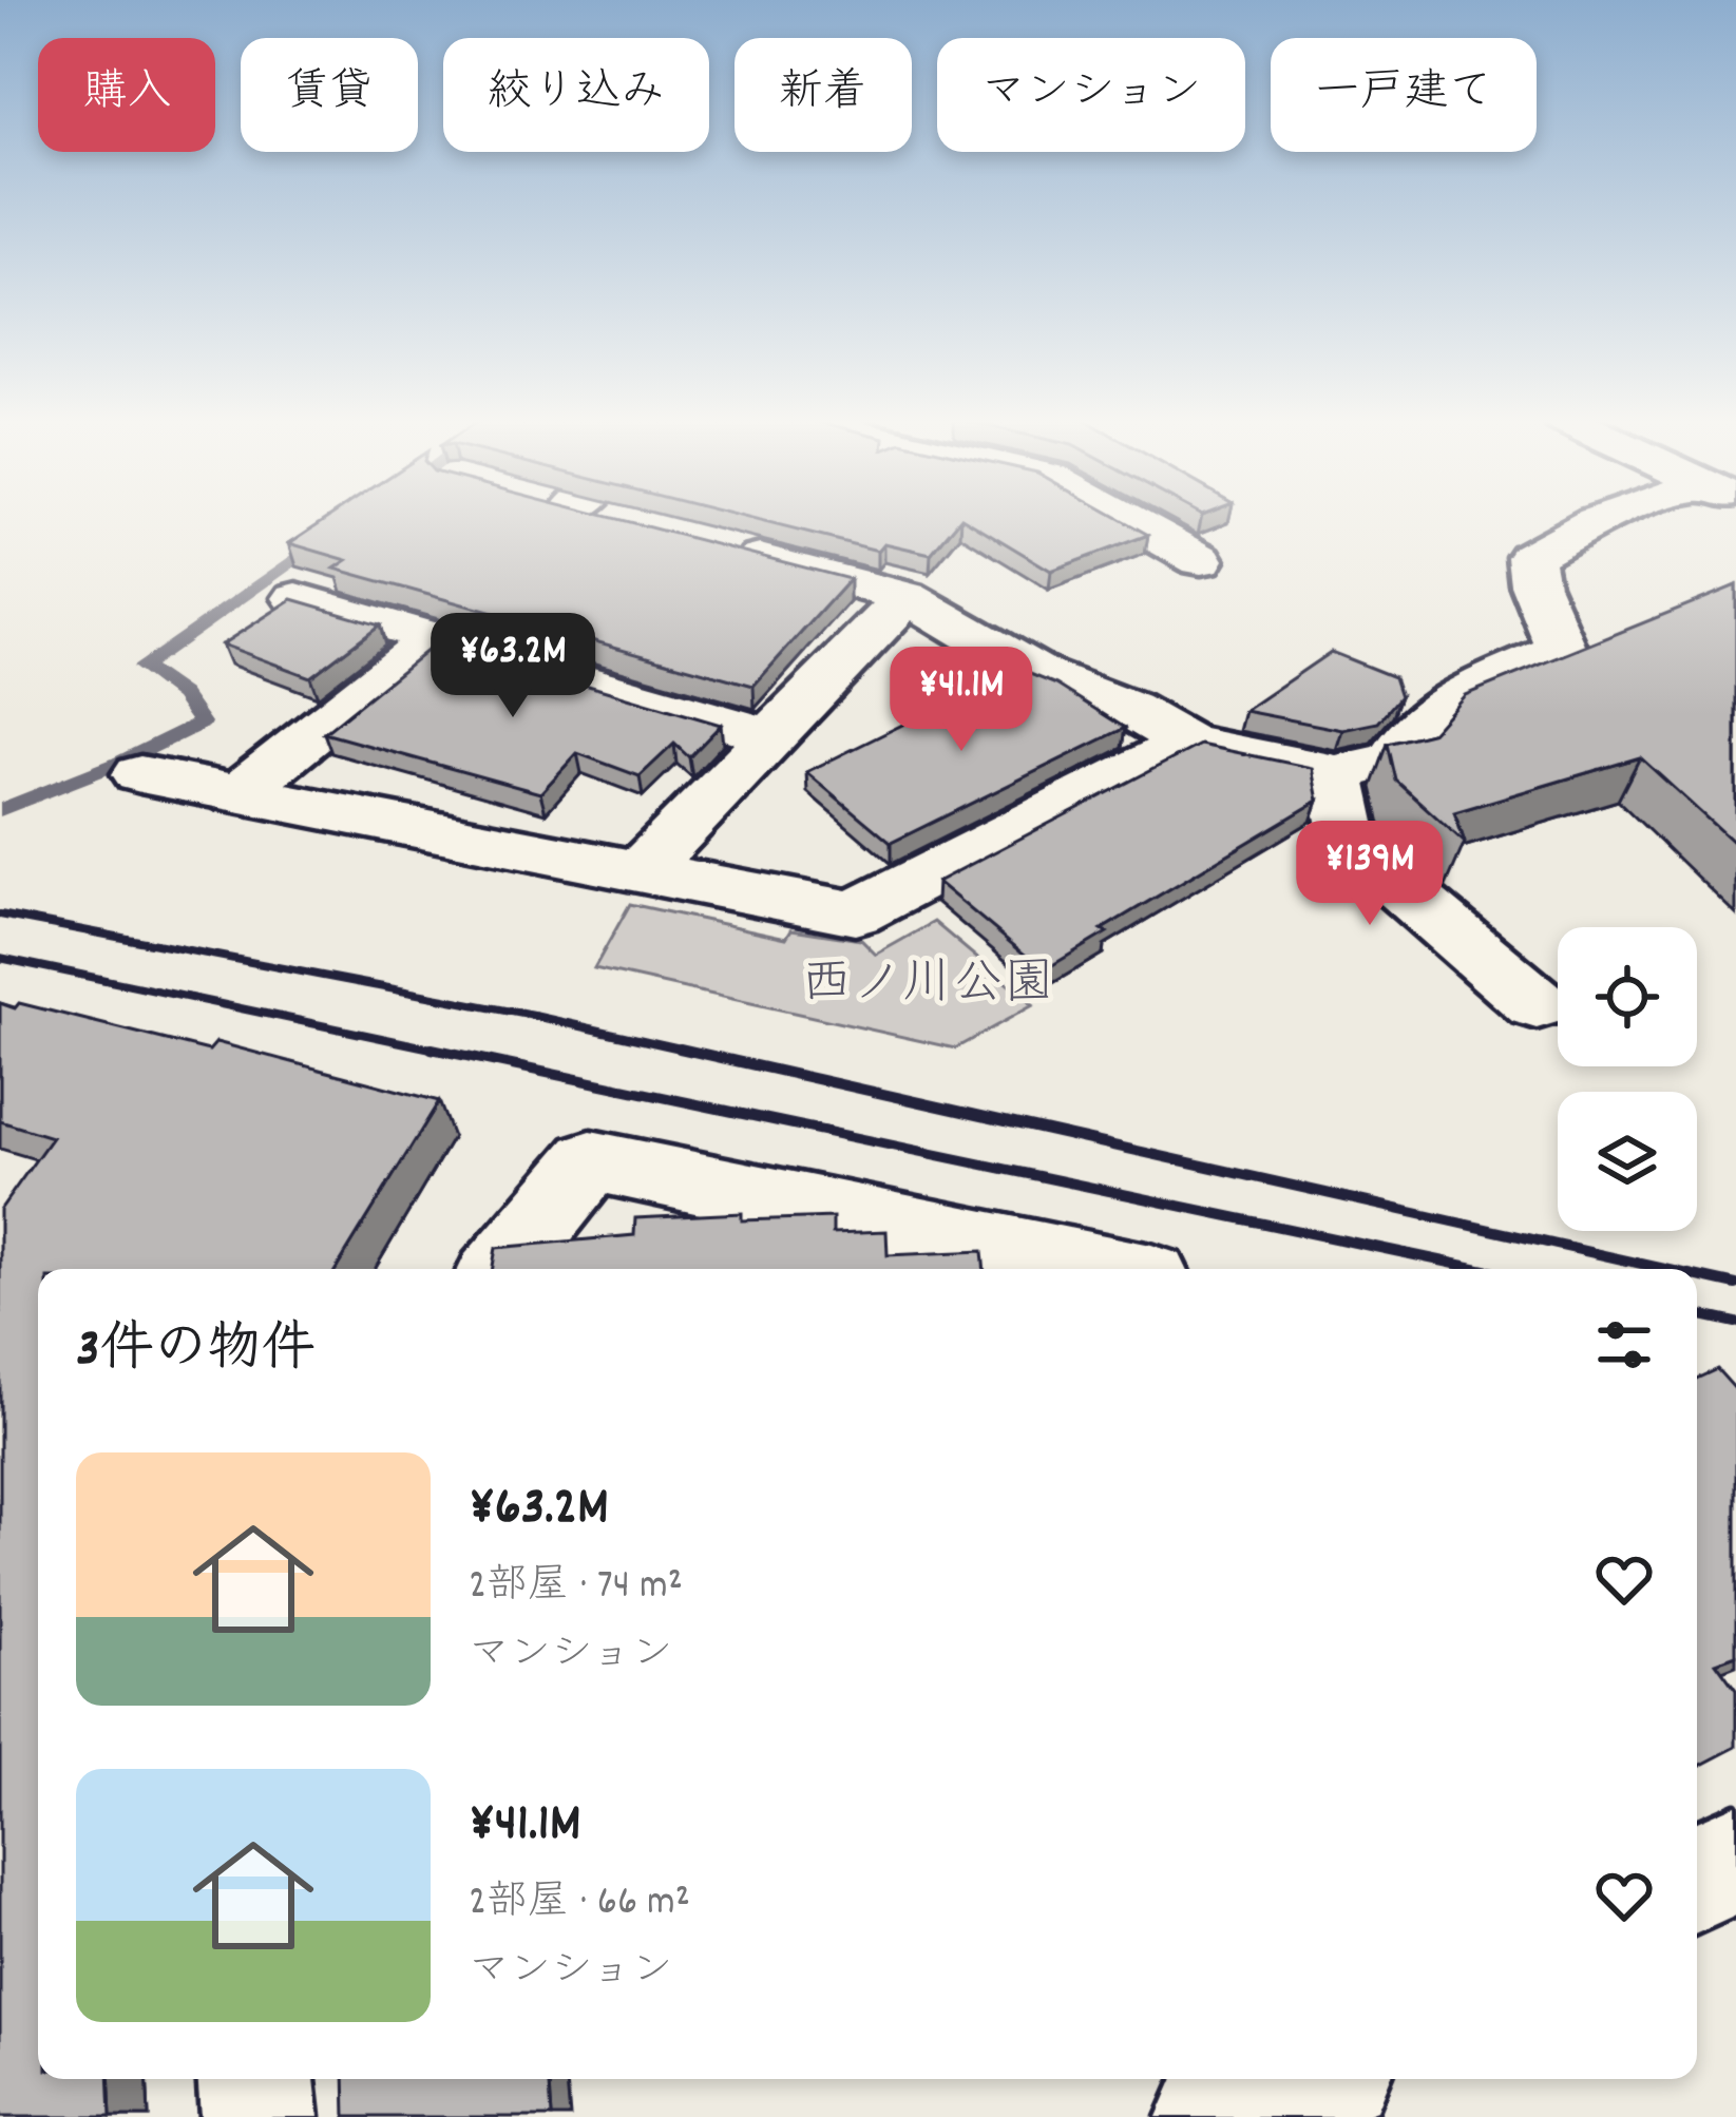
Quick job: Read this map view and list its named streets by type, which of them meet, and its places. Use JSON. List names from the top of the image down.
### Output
{
  "parks": ["西ノ川公園"],
  "page": {
    "chip": [
      "購入",
      "賃貸",
      "絞り込み",
      "新着",
      "マンション",
      "一戸建て"
    ],
    "price": ["¥63.2M", "¥41.1M", "¥139M"],
    "heading": "3件の物件",
    "list": [
      {
        "name": "¥63.2M",
        "note": "2部屋 · 74 m² · マンション"
      },
      {
        "name": "¥41.1M",
        "note": "2部屋 · 66 m² · マンション"
      }
    ]
  }
}
